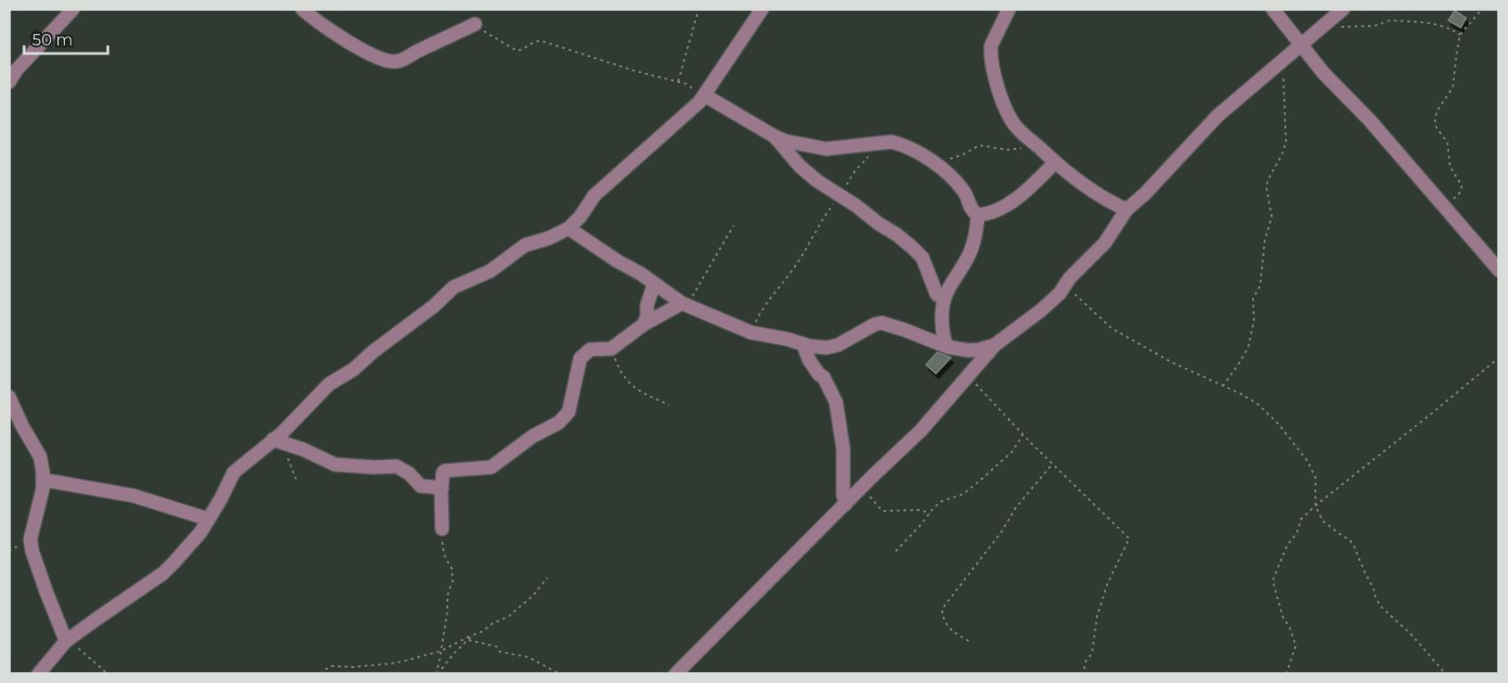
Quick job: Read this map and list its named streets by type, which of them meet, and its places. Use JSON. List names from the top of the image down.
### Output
{
  "scale_bar": "50 m"
}
